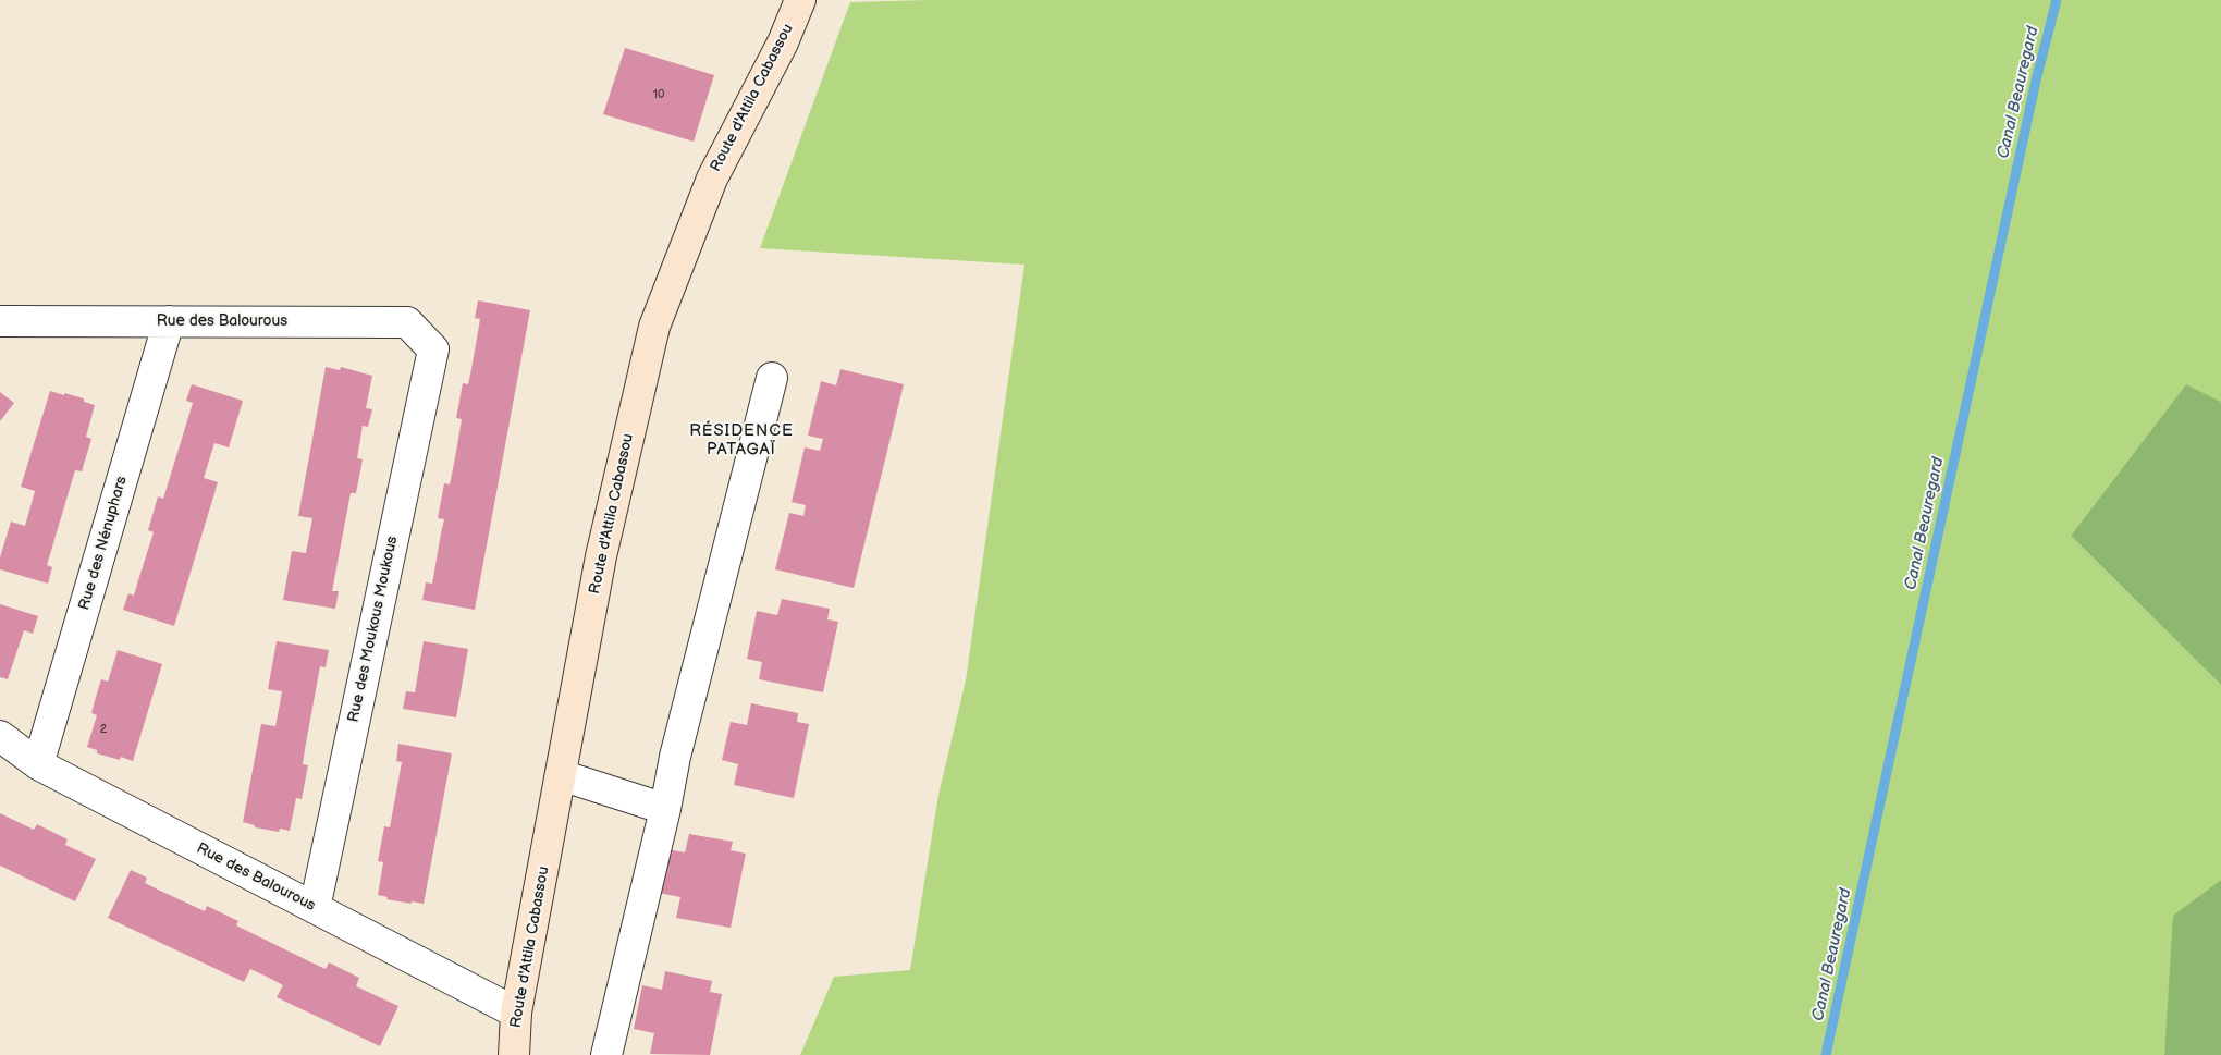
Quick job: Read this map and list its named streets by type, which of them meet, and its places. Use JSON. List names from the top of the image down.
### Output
{
  "streets": {
    "main road": ["Route d'Attila Cabassou"],
    "street": ["Rue des Balourous", "Rue des Nénuphars", "Rue des Moukous Moukous"]
  },
  "crossings": [
    ["Route d'Attila Cabassou", "Rue des Balourous"],
    ["Rue des Balourous", "Rue des Nénuphars"],
    ["Rue des Balourous", "Rue des Moukous Moukous"]
  ],
  "districts": ["RÉSIDENCE PATAGAÏ"],
  "water": ["Canal Beauregard"],
  "house_numbers": ["10", "2"]
}
